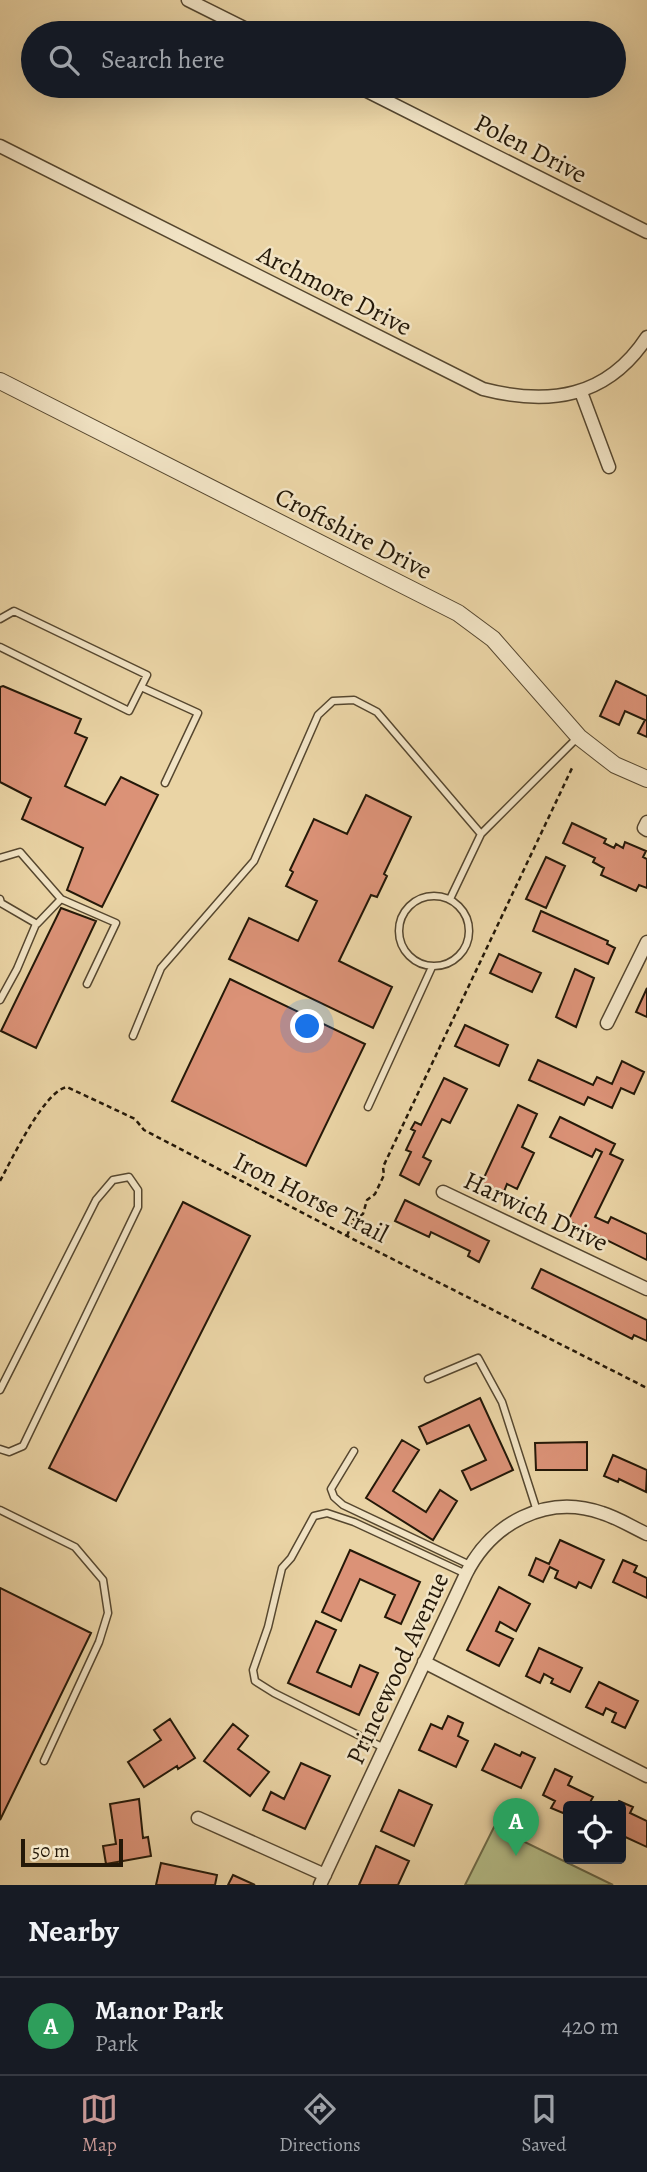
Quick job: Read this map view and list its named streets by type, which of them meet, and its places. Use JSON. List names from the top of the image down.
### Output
{
  "streets": {
    "street": [
      "Polen Drive",
      "Archmore Drive",
      "Croftshire Drive",
      "Harwich Drive",
      "Princewood Avenue"
    ],
    "path": ["Iron Horse Trail"]
  },
  "scale_bar": "50 m",
  "page": {
    "search": "Search here",
    "pins": "A",
    "scale": "50 m",
    "heading": "Nearby",
    "list": [
      {
        "mark": "A",
        "name": "Manor Park",
        "note": "Park",
        "value": "420 m"
      }
    ],
    "nav": ["Map", "Directions", "Saved"]
  }
}
